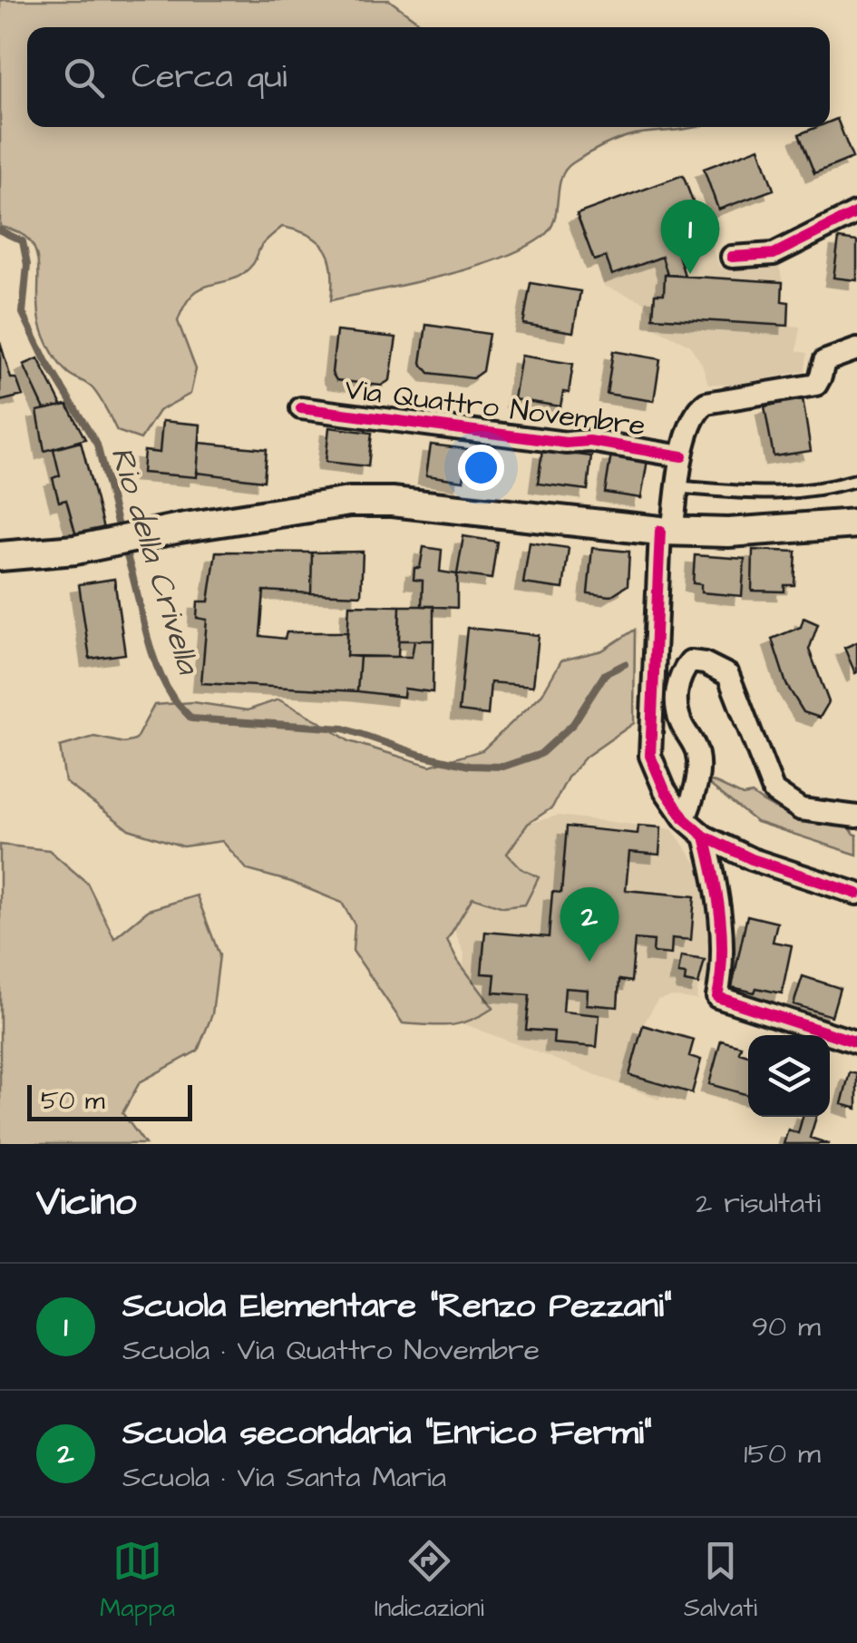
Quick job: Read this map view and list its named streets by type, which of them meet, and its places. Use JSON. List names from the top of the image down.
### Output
{
  "streets": {
    "street": ["Via Quattro Novembre"]
  },
  "water": ["Rio della Crivella"],
  "scale_bar": "50 m",
  "page": {
    "search": "Cerca qui",
    "pins": ["1", "2"],
    "scale": "50 m",
    "heading": ["Vicino", "2 risultati"],
    "list": [
      {
        "mark": "1",
        "name": "Scuola Elementare \"Renzo Pezzani\"",
        "note": "Scuola · Via Quattro Novembre",
        "value": "90 m"
      },
      {
        "mark": "2",
        "name": "Scuola secondaria \"Enrico Fermi\"",
        "note": "Scuola · Via Santa Maria",
        "value": "150 m"
      }
    ],
    "nav": ["Mappa", "Indicazioni", "Salvati"]
  }
}
